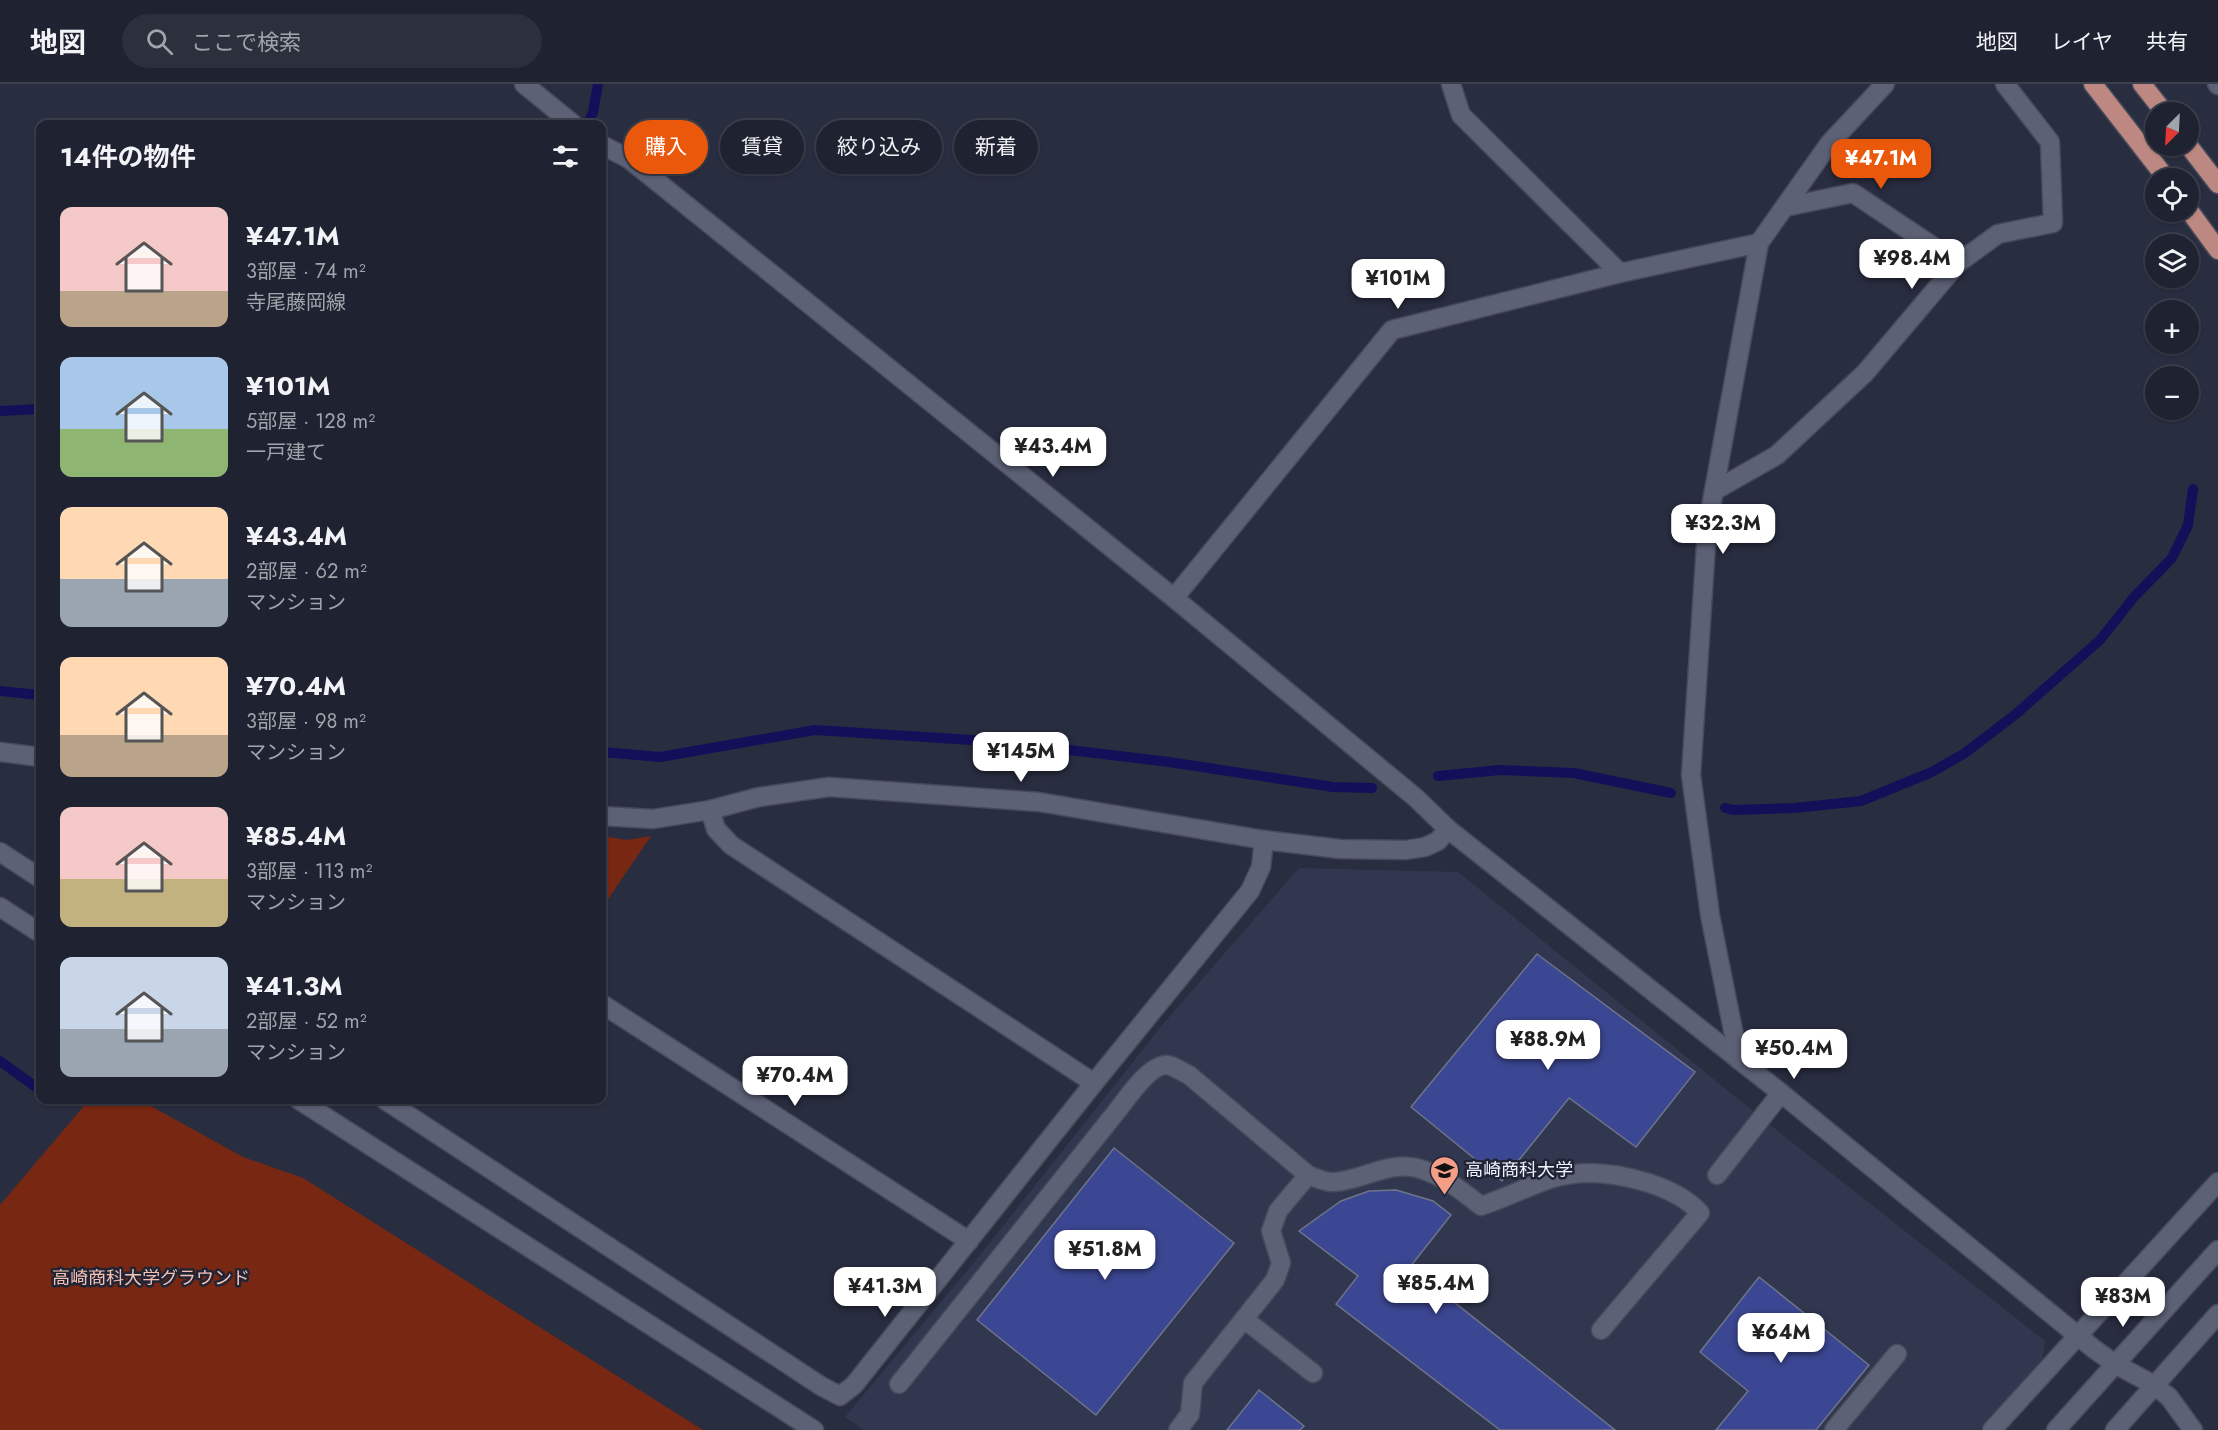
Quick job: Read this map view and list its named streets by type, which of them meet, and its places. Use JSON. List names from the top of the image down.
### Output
{
  "parks": ["高崎商科大学グラウンド"],
  "places": {
    "school or university": ["高崎商科大学"]
  },
  "north": "bottom left",
  "page": {
    "header": "地図",
    "search": "ここで検索",
    "nav": ["地図", "レイヤ", "共有"],
    "map_buttons": ["+", "−"],
    "chip": [
      "購入",
      "賃貸",
      "絞り込み",
      "新着"
    ],
    "heading": "14件の物件",
    "price": [
      "¥47.1M",
      "¥98.4M",
      "¥101M",
      "¥43.4M",
      "¥32.3M",
      "¥145M",
      "¥88.9M",
      "¥50.4M",
      "¥70.4M",
      "¥51.8M",
      "¥85.4M",
      "¥41.3M",
      "¥83M",
      "¥64M"
    ],
    "list": [
      {
        "name": "¥47.1M",
        "note": "3部屋 · 74 m² · 寺尾藤岡線"
      },
      {
        "name": "¥101M",
        "note": "5部屋 · 128 m² · 一戸建て"
      },
      {
        "name": "¥43.4M",
        "note": "2部屋 · 62 m² · マンション"
      },
      {
        "name": "¥70.4M",
        "note": "3部屋 · 98 m² · マンション"
      },
      {
        "name": "¥85.4M",
        "note": "3部屋 · 113 m² · マンション"
      },
      {
        "name": "¥41.3M",
        "note": "2部屋 · 52 m² · マンション"
      }
    ]
  }
}
